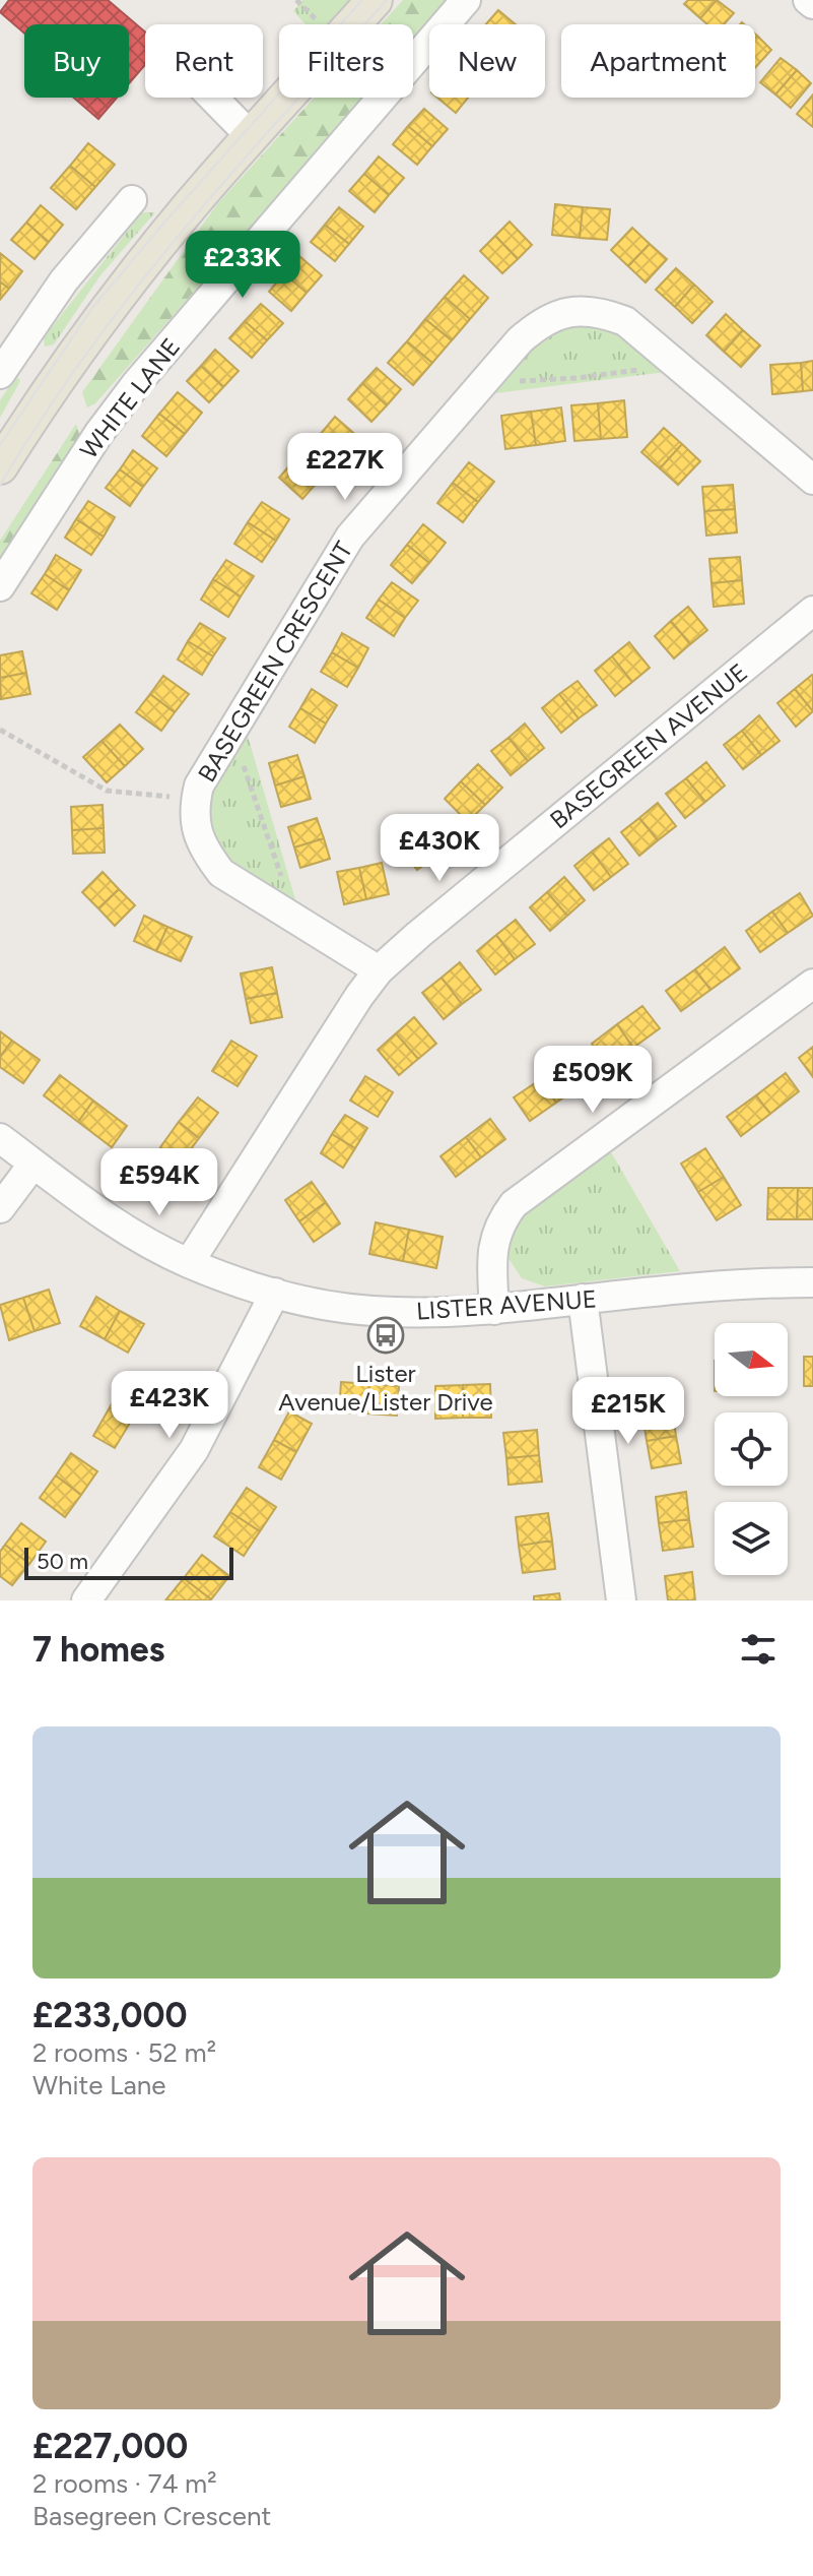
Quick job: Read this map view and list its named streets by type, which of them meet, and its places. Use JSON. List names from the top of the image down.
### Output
{
  "streets": {
    "street": [
      "WHITE LANE",
      "BASEGREEN CRESCENT",
      "BASEGREEN AVENUE",
      "LISTER AVENUE"
    ]
  },
  "crossings": [
    ["BASEGREEN CRESCENT", "BASEGREEN AVENUE"],
    ["BASEGREEN AVENUE", "LISTER AVENUE"]
  ],
  "places": {
    "bus stop": ["Lister Avenue/Lister Drive"]
  },
  "scale_bar": "50 m",
  "north": "right",
  "page": {
    "chip": [
      "Buy",
      "Rent",
      "Filters",
      "New",
      "Apartment"
    ],
    "price": [
      "£233K",
      "£227K",
      "£430K",
      "£509K",
      "£594K",
      "£423K",
      "£215K"
    ],
    "scale": "50 m",
    "heading": "7 homes",
    "list": [
      {
        "name": "£233,000",
        "note": "2 rooms · 52 m² · White Lane"
      },
      {
        "name": "£227,000",
        "note": "2 rooms · 74 m² · Basegreen Crescent"
      }
    ]
  }
}
